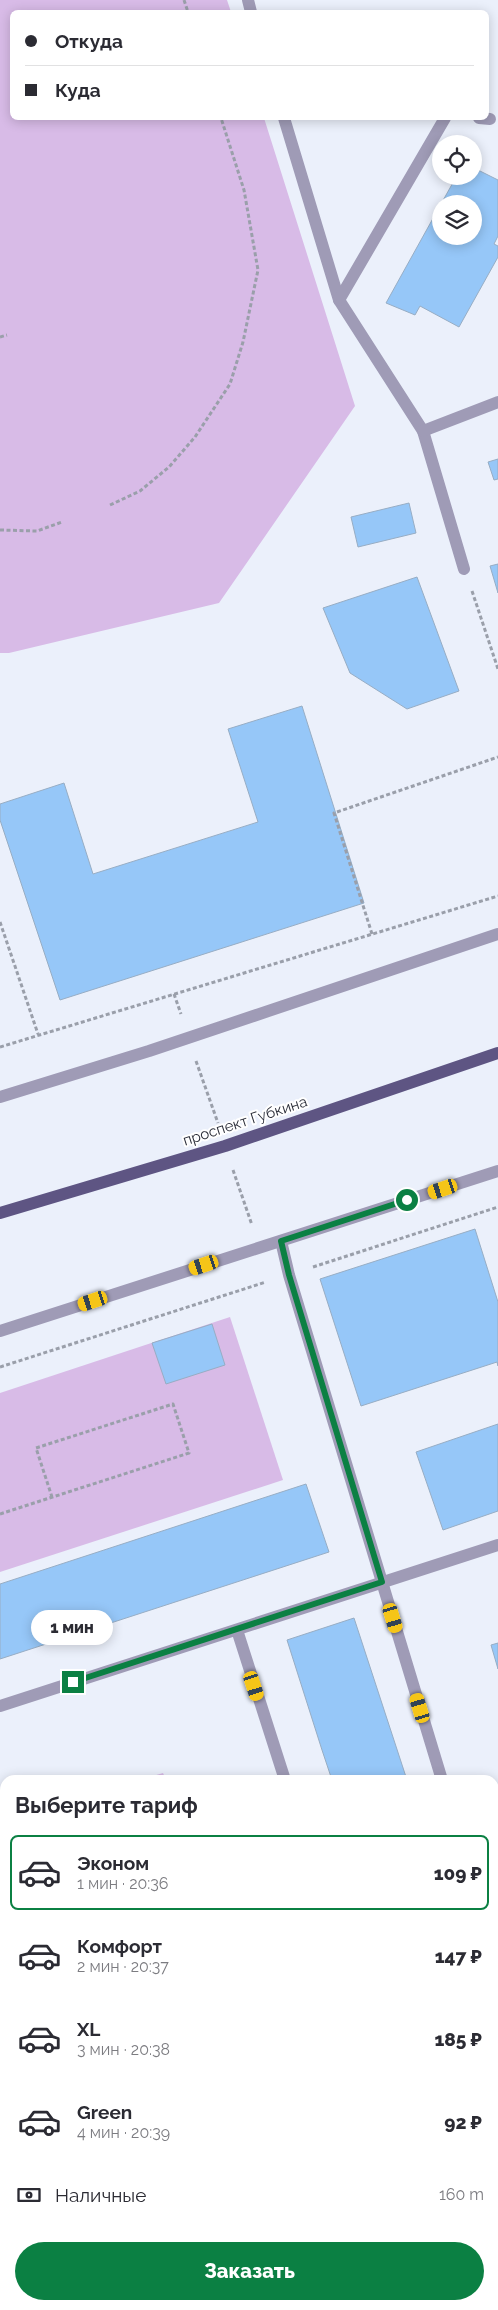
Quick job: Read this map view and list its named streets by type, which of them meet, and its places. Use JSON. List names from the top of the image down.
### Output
{
  "streets": {
    "main road": ["проспект Губкина"]
  },
  "page": {
    "banner": ["Откуда", "Куда"],
    "bubble": "1 мин",
    "heading": "Выберите тариф",
    "list": [
      {
        "name": "Эконом",
        "note": "1 мин · 20:36",
        "value": "109 ₽"
      },
      {
        "name": "Комфорт",
        "note": "2 мин · 20:37",
        "value": "147 ₽"
      },
      {
        "name": "XL",
        "note": "3 мин · 20:38",
        "value": "185 ₽"
      },
      {
        "name": "Green",
        "note": "4 мин · 20:39",
        "value": "92 ₽"
      }
    ],
    "pay": ["Наличные", "160 m"],
    "buttons": "Заказать"
  }
}
